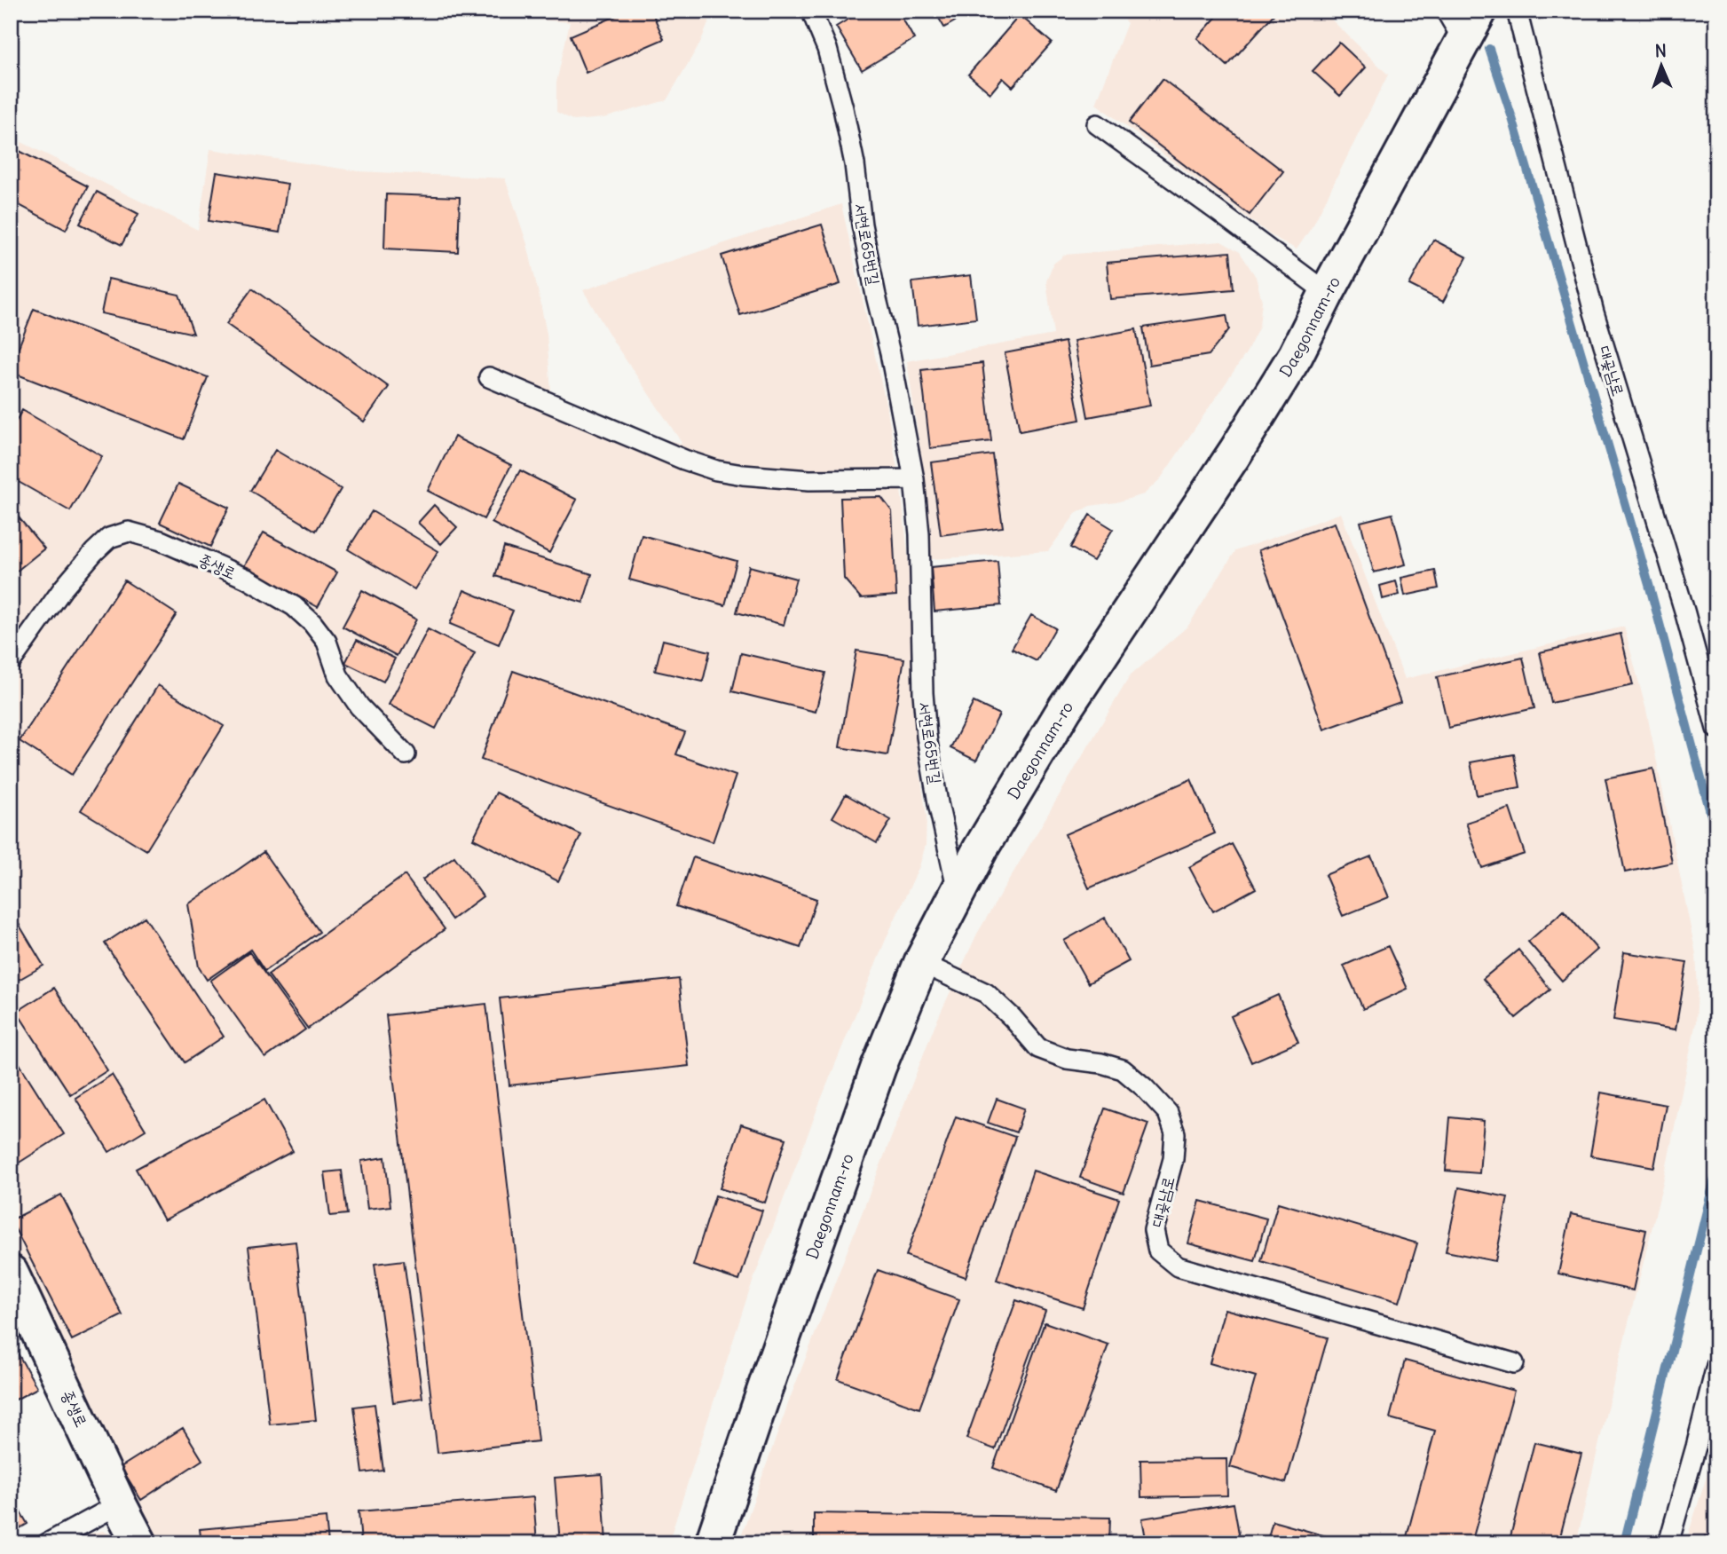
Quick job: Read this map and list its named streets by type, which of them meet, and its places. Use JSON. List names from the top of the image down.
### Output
{
  "streets": {
    "street": ["Daegonnam-ro", "종생로"],
    "lane": ["서현로65번길", "대곶남로"]
  },
  "crossings": [
    ["서현로65번길", "Daegonnam-ro"],
    ["Daegonnam-ro", "대곶남로"]
  ],
  "north": "top"
}
